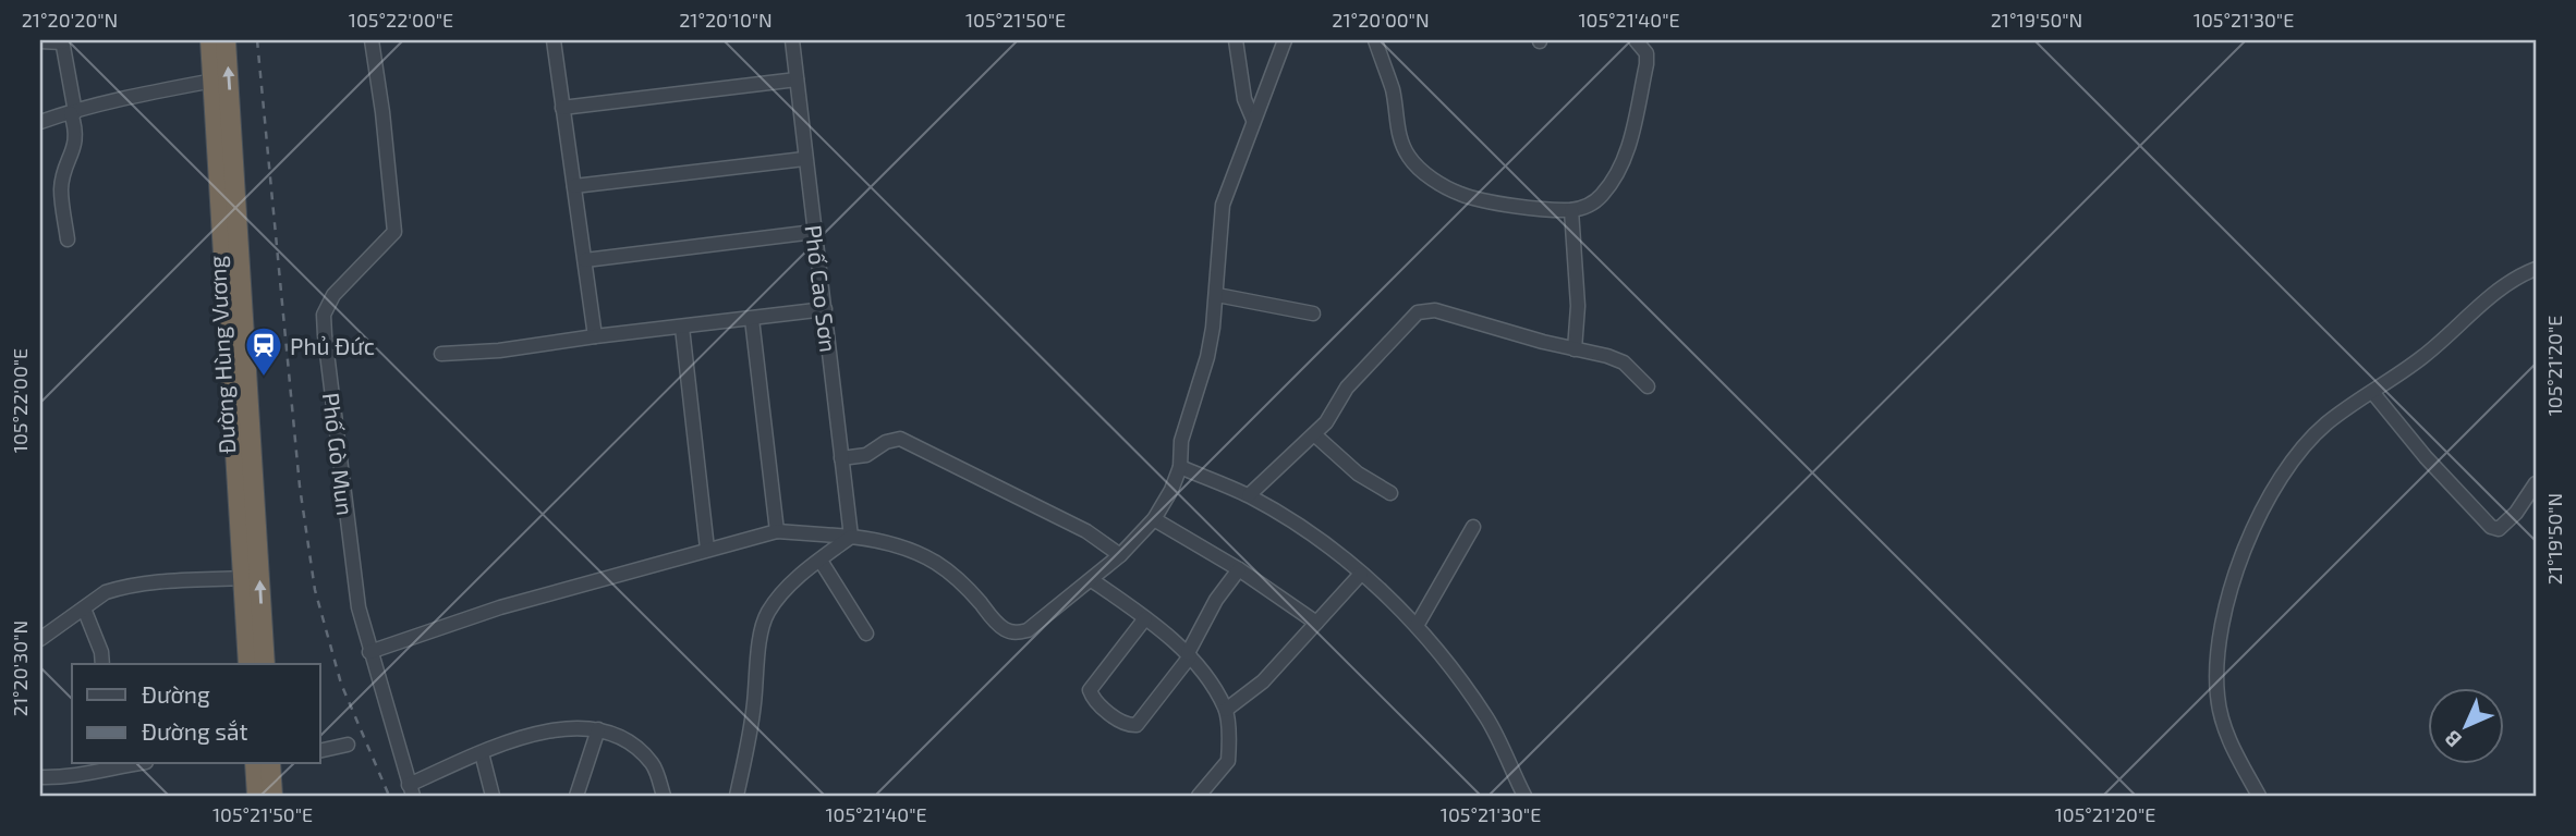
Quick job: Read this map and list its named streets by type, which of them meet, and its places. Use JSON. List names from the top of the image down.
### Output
{
  "streets": {
    "highway": ["Đường Hùng Vương"],
    "street": ["Phố Cao Sơn", "Phố Gò Mun"]
  },
  "places": {
    "station": ["Phủ Đức"]
  },
  "legend": ["Đường", "Đường sắt"],
  "north": "bottom left",
  "coordinates": [
    "21°20'20\"N",
    "105°22'00\"E",
    "21°20'10\"N",
    "105°21'50\"E",
    "21°20'00\"N",
    "105°21'40\"E",
    "21°19'50\"N",
    "105°21'30\"E",
    "105°21'20\"E",
    "21°20'30\"N"
  ]
}
